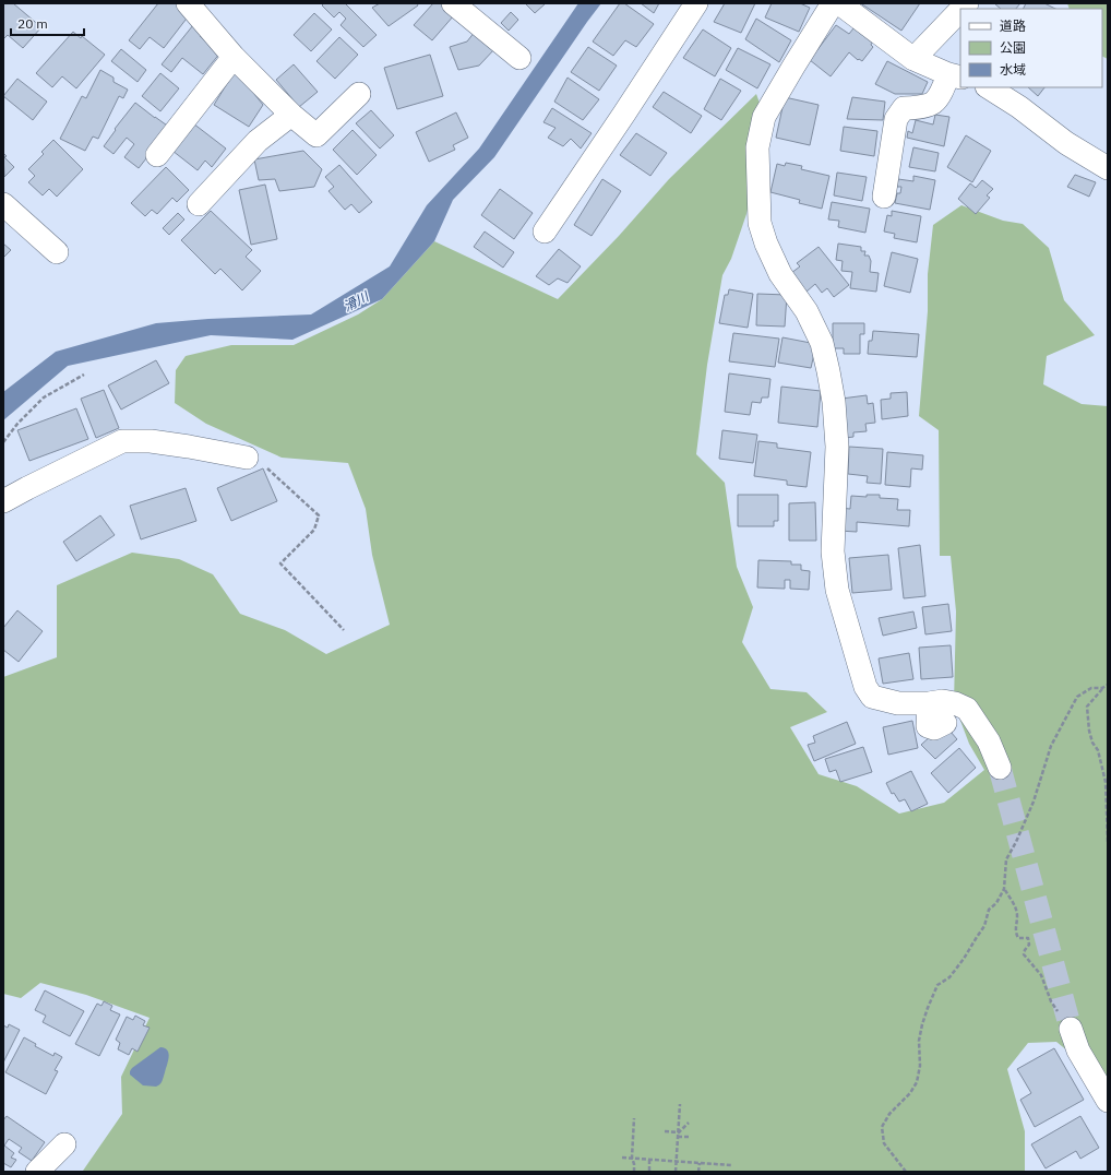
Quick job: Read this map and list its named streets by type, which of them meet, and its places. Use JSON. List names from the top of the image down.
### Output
{
  "water": ["滑川"],
  "legend": ["道路", "公園", "水域"],
  "scale_bar": "20 m"
}
